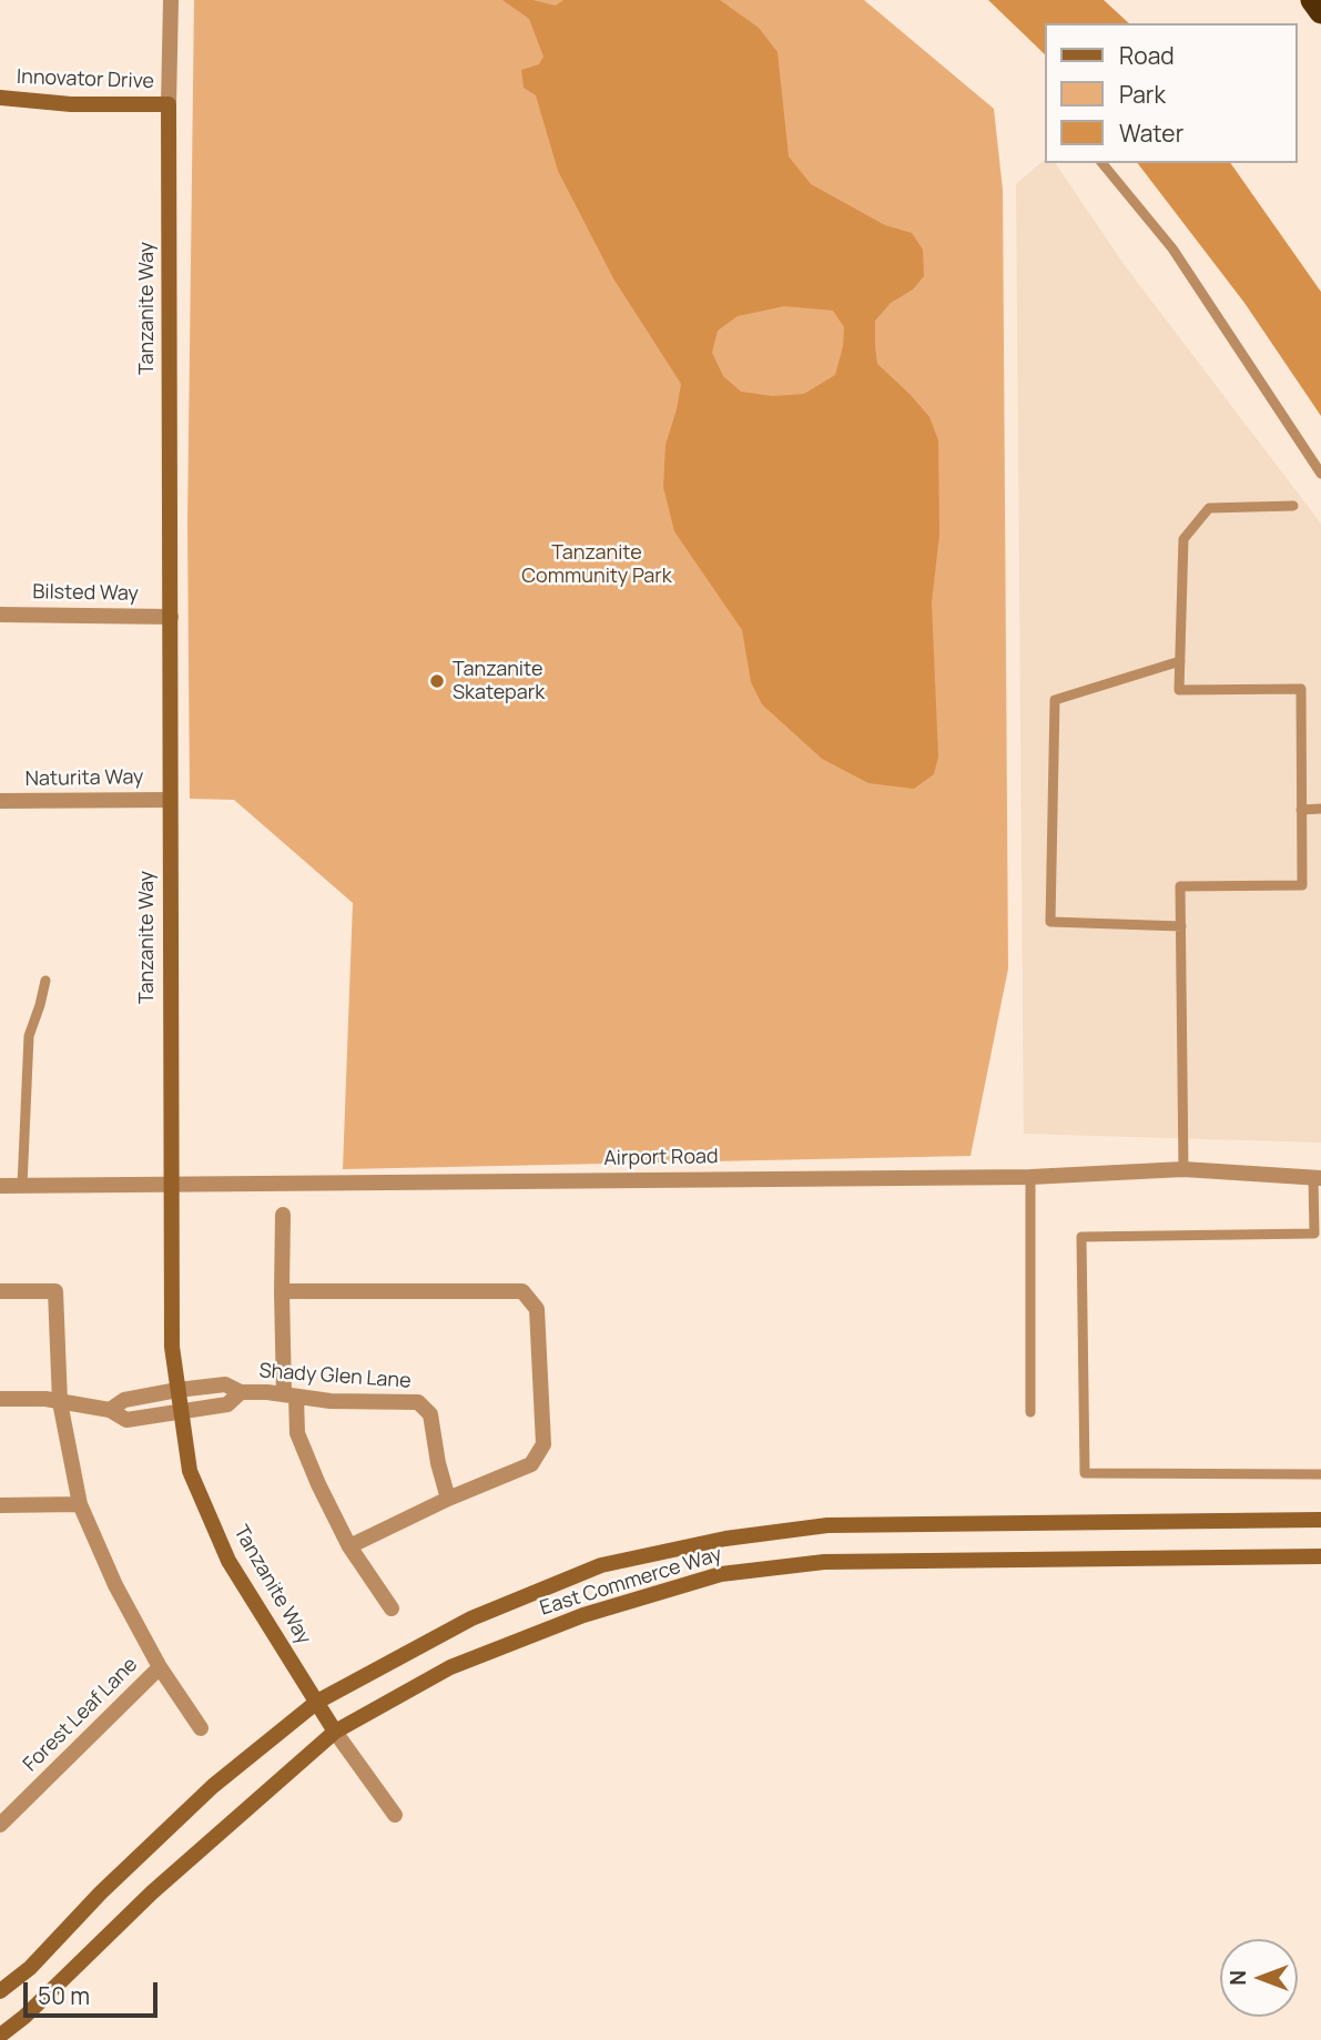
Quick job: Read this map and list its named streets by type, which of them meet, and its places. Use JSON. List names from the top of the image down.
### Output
{
  "streets": {
    "main road": ["Innovator Drive", "Tanzanite Way", "East Commerce Way"],
    "street": [
      "Bilsted Way",
      "Naturita Way",
      "Airport Road",
      "Shady Glen Lane",
      "Forest Leaf Lane"
    ]
  },
  "crossings": [
    ["Innovator Drive", "Tanzanite Way"],
    ["Tanzanite Way", "Bilsted Way"],
    ["Tanzanite Way", "Naturita Way"],
    ["Tanzanite Way", "Airport Road"],
    ["Tanzanite Way", "Shady Glen Lane"],
    ["Tanzanite Way", "East Commerce Way"]
  ],
  "parks": ["Tanzanite Community Park"],
  "places": ["Tanzanite Skatepark"],
  "legend": ["Road", "Park", "Water"],
  "scale_bar": "50 m",
  "north": "left"
}
